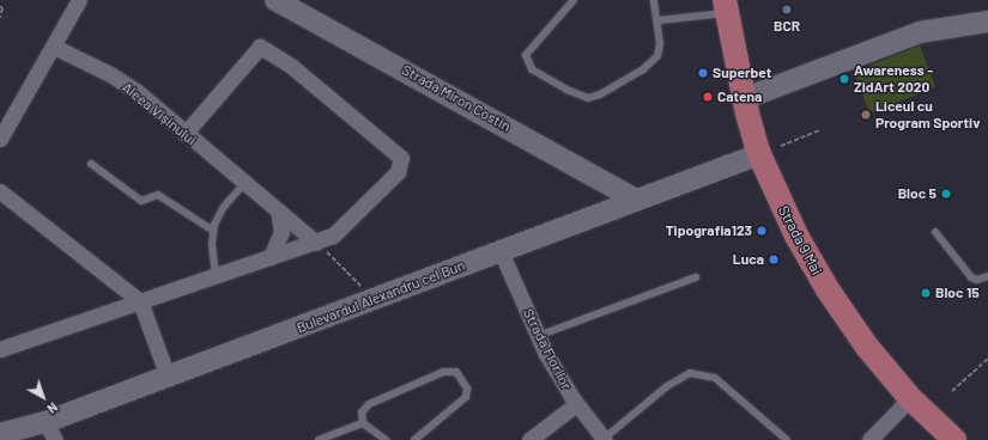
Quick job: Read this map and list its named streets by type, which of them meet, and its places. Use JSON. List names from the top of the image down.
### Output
{
  "streets": {
    "main road": ["Strada Miron Costin", "Strada 9 Mai", "Bulevardul Alexandru cel Bun"],
    "street": ["Aleea Vișinului", "Strada Florilor"]
  },
  "crossings": [
    ["Strada Miron Costin", "Bulevardul Alexandru cel Bun"],
    ["Strada 9 Mai", "Bulevardul Alexandru cel Bun"],
    ["Bulevardul Alexandru cel Bun", "Strada Florilor"]
  ],
  "places": [
    "BCR",
    "Superbet",
    "Awareness - ZidArt 2020",
    "Catena",
    "Liceul cu Program Sportiv",
    "Bloc 5",
    "Tipografia123",
    "Luca",
    "Bloc 15"
  ],
  "north": "bottom right"
}
